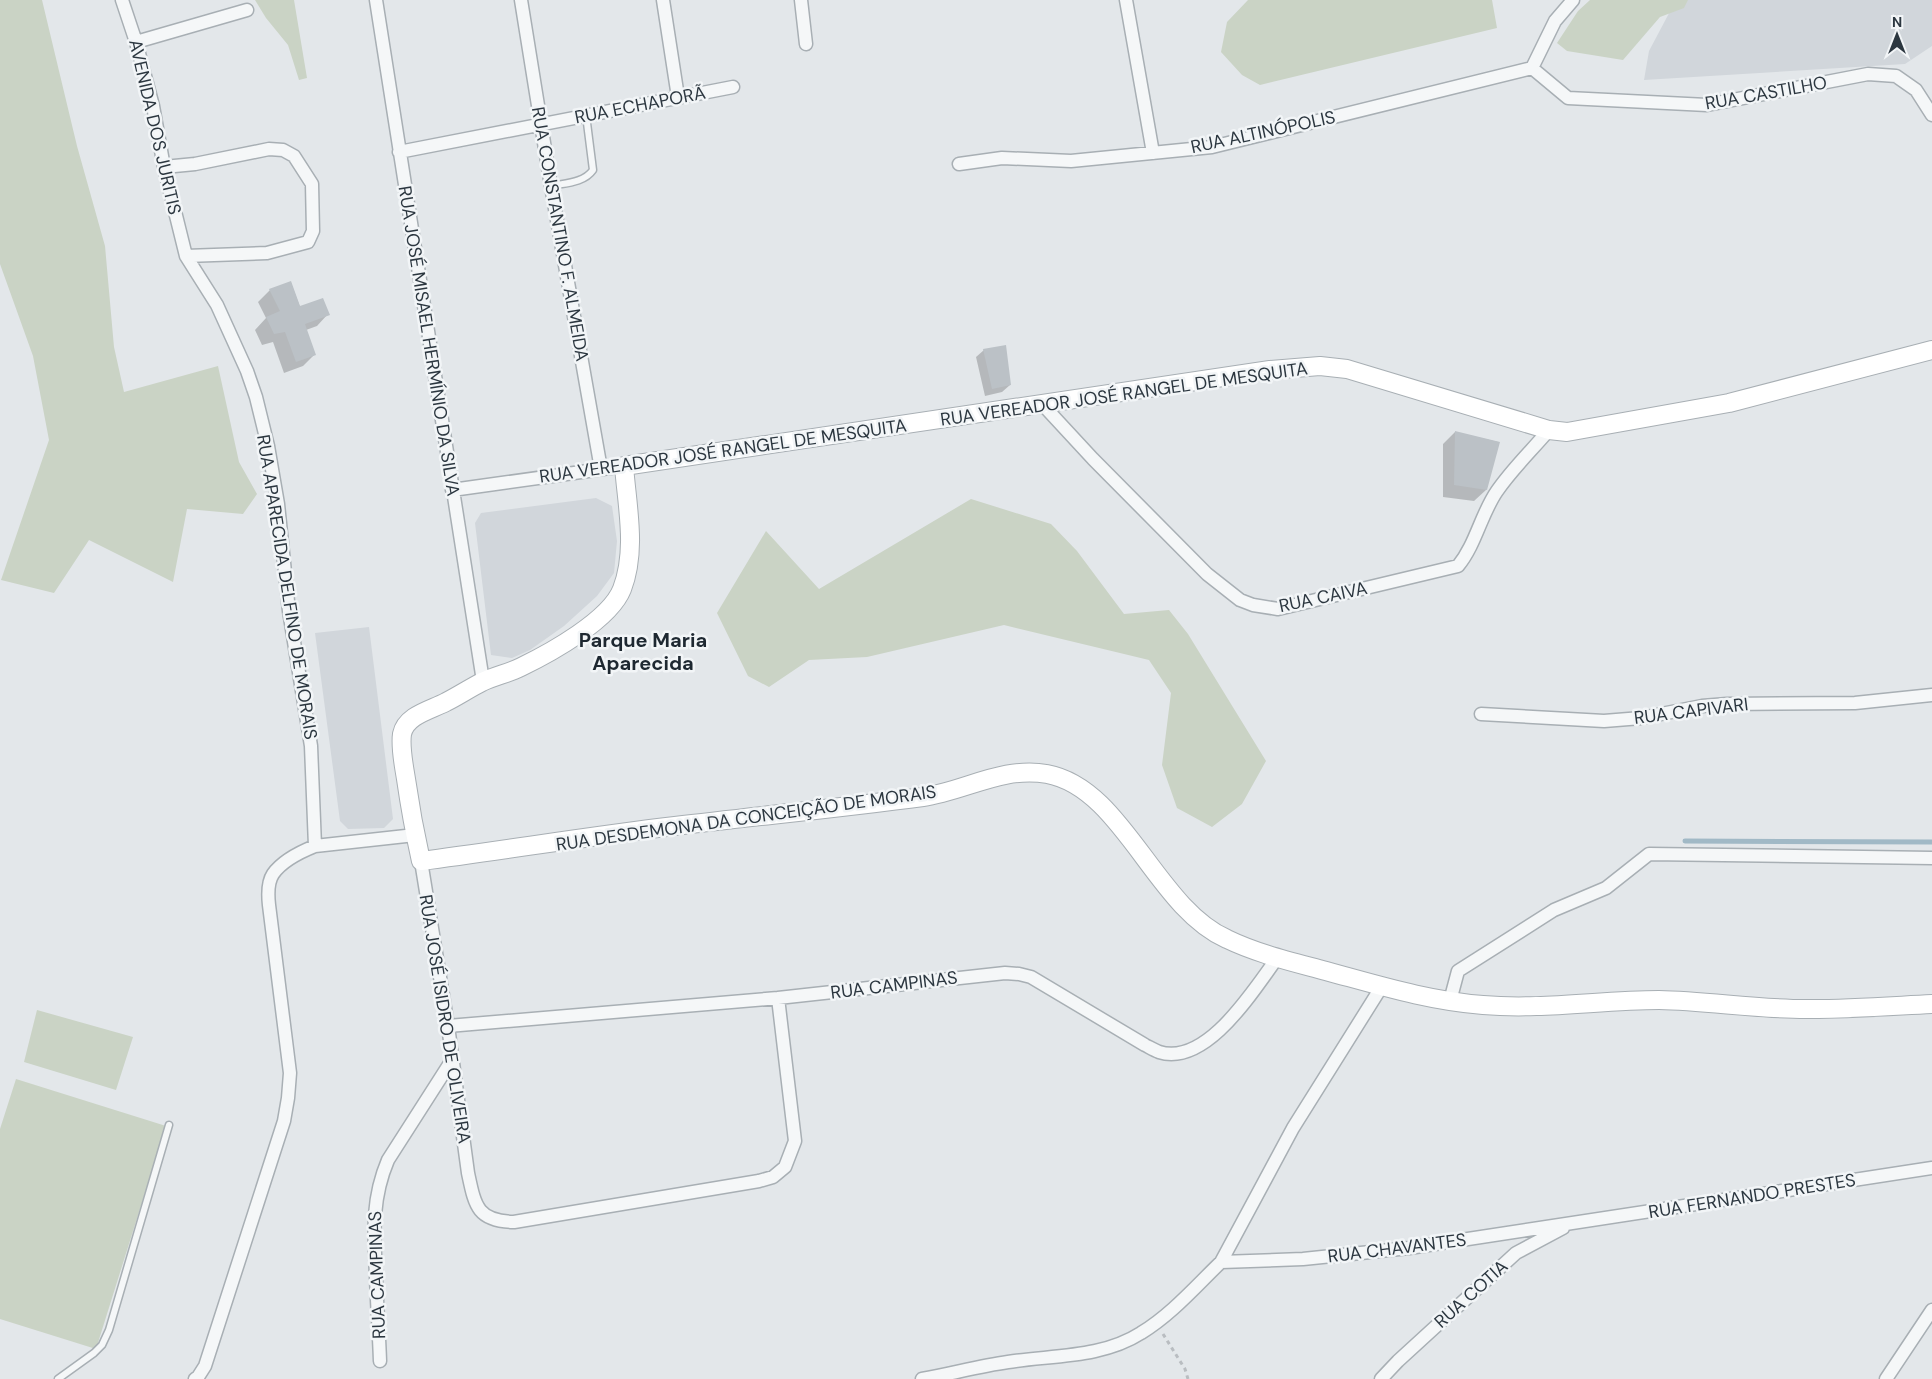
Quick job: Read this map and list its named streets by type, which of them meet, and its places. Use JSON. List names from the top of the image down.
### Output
{
  "streets": {
    "street": [
      "RUA CASTILHO",
      "RUA ECHAPORÃ",
      "AVENIDA DOS JURITIS",
      "RUA ALTINÓPOLIS",
      "RUA CONSTANTINO F. ALMEIDA",
      "RUA JOSÉ MISAEL HERMÍNIO DA SILVA",
      "RUA VEREADOR JOSÉ RANGEL DE MESQUITA",
      "RUA APARECIDA DELFINO DE MORAIS",
      "RUA CAIVA",
      "RUA CAPIVARI",
      "RUA DESDEMONA DA CONCEIÇÃO DE MORAIS",
      "RUA CAMPINAS",
      "RUA JOSÉ ISIDRO DE OLIVEIRA",
      "RUA FERNANDO PRESTES",
      "RUA CHAVANTES",
      "RUA COTIA"
    ]
  },
  "crossings": [
    ["RUA CASTILHO", "RUA ALTINÓPOLIS"],
    ["RUA ECHAPORÃ", "RUA CONSTANTINO F. ALMEIDA"],
    ["RUA ECHAPORÃ", "RUA JOSÉ MISAEL HERMÍNIO DA SILVA"],
    ["AVENIDA DOS JURITIS", "RUA APARECIDA DELFINO DE MORAIS"],
    ["RUA CONSTANTINO F. ALMEIDA", "RUA VEREADOR JOSÉ RANGEL DE MESQUITA"],
    ["RUA JOSÉ MISAEL HERMÍNIO DA SILVA", "RUA VEREADOR JOSÉ RANGEL DE MESQUITA"],
    ["RUA JOSÉ MISAEL HERMÍNIO DA SILVA", "RUA JOSÉ ISIDRO DE OLIVEIRA"],
    ["RUA VEREADOR JOSÉ RANGEL DE MESQUITA", "RUA CAIVA"],
    ["RUA VEREADOR JOSÉ RANGEL DE MESQUITA", "RUA JOSÉ ISIDRO DE OLIVEIRA"],
    ["RUA DESDEMONA DA CONCEIÇÃO DE MORAIS", "RUA CAMPINAS"],
    ["RUA DESDEMONA DA CONCEIÇÃO DE MORAIS", "RUA JOSÉ ISIDRO DE OLIVEIRA"],
    ["RUA CAMPINAS", "RUA JOSÉ ISIDRO DE OLIVEIRA"],
    ["RUA FERNANDO PRESTES", "RUA CHAVANTES"],
    ["RUA FERNANDO PRESTES", "RUA COTIA"],
    ["RUA CHAVANTES", "RUA COTIA"]
  ],
  "districts": ["Parque Maria Aparecida"],
  "north": "top"
}
